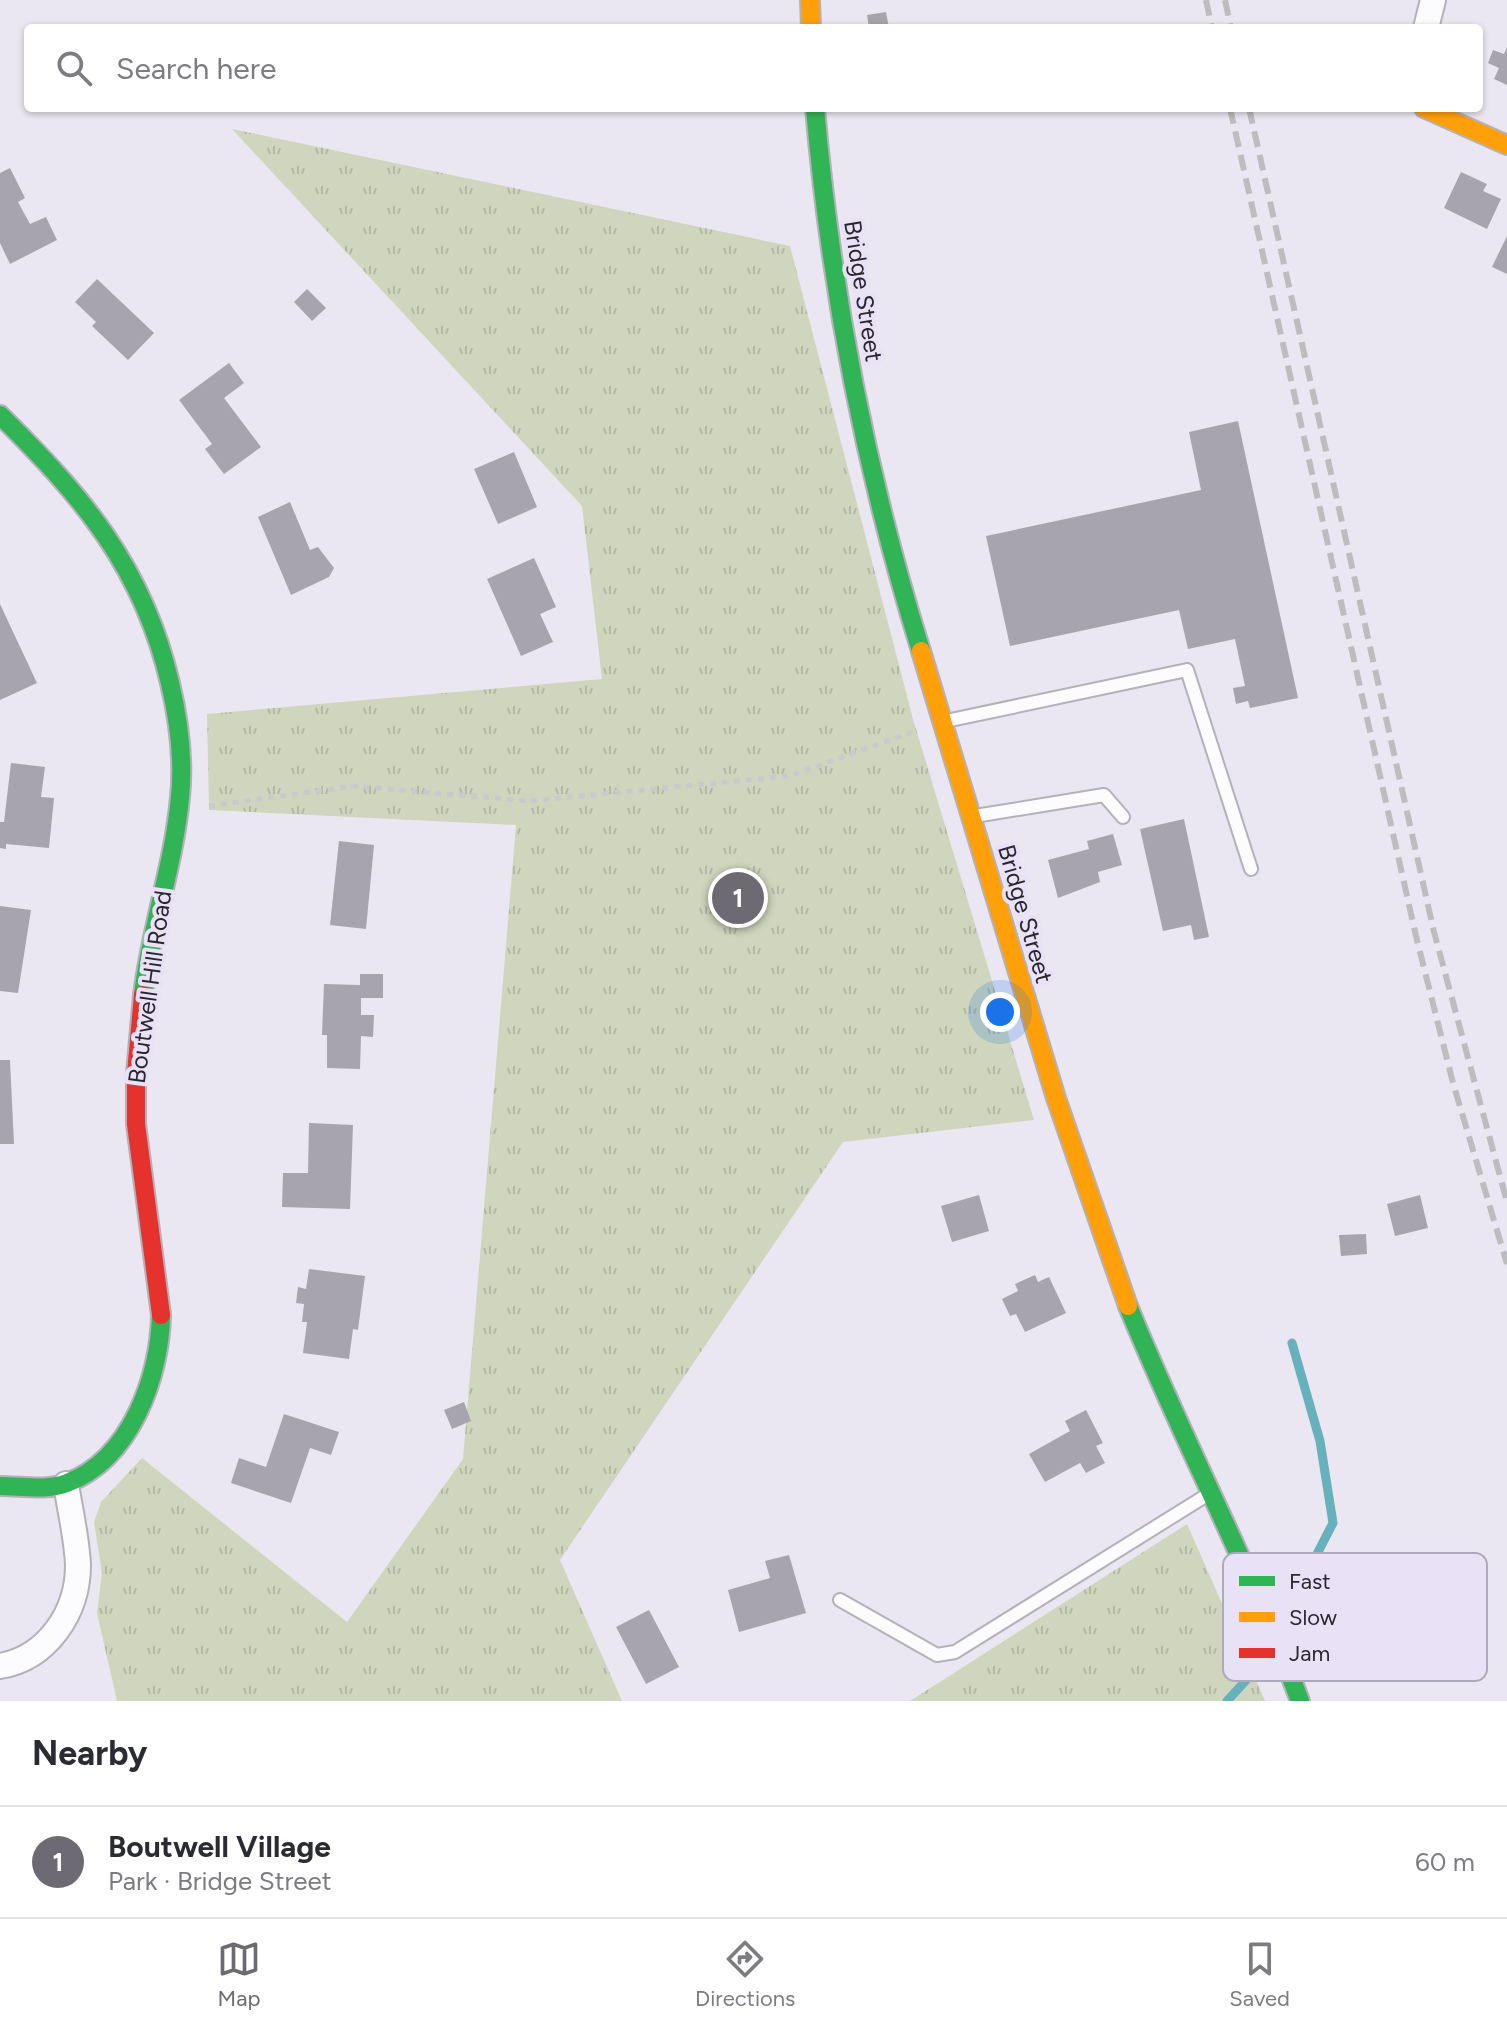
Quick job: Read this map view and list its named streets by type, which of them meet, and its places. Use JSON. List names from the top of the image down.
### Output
{
  "streets": {
    "main road": ["Bridge Street", "Boutwell Hill Road"]
  },
  "legend": ["Fast", "Slow", "Jam"],
  "page": {
    "search": "Search here",
    "pins": "1",
    "heading": "Nearby",
    "list": [
      {
        "mark": "1",
        "name": "Boutwell Village",
        "note": "Park · Bridge Street",
        "value": "60 m"
      }
    ],
    "nav": ["Map", "Directions", "Saved"]
  }
}
